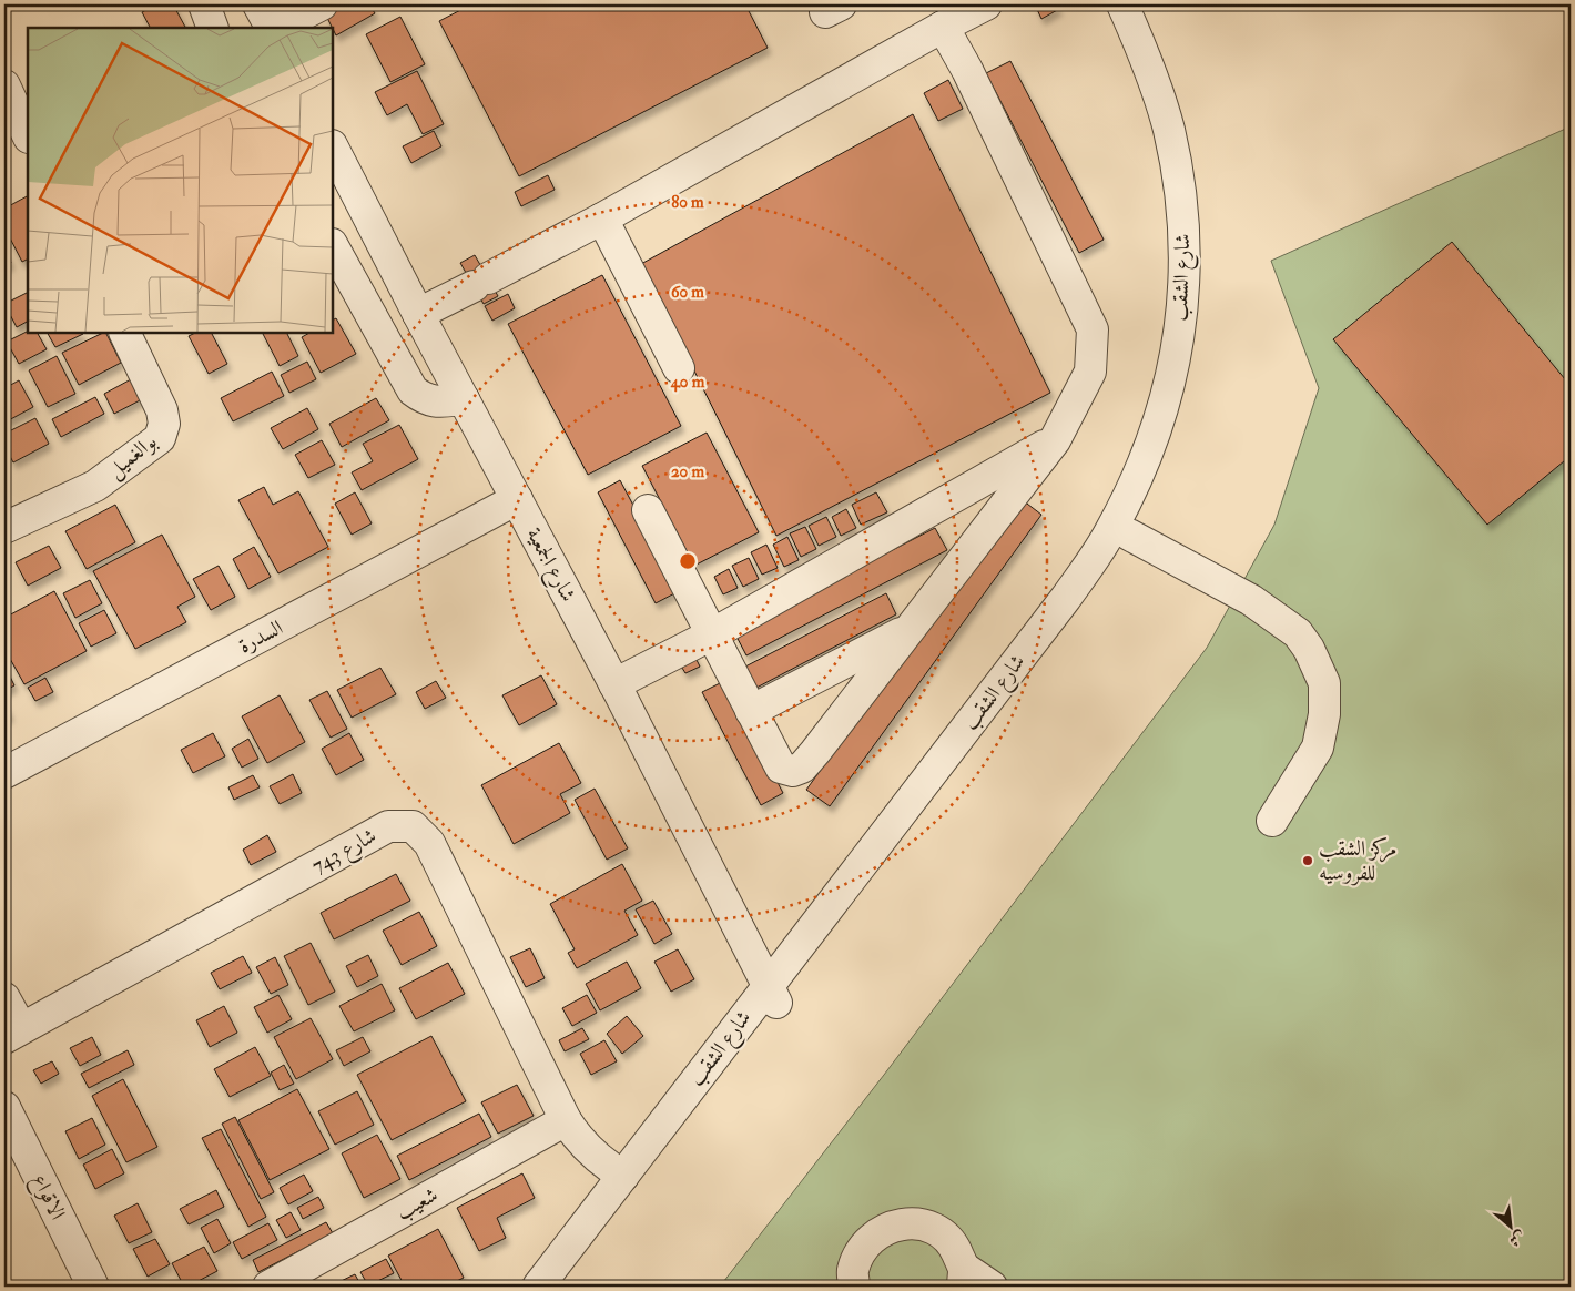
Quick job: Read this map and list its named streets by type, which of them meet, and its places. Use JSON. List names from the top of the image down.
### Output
{
  "streets": {
    "street": [
      "شارع الشقب",
      "بوالغميل",
      "شارع الجمعية",
      "السدرة",
      "شارع 743",
      "الاقواع",
      "شعيب"
    ]
  },
  "crossings": [
    ["شارع الشقب", "شارع الجمعية"],
    ["شارع الشقب", "شارع 743"],
    ["شارع الجمعية", "السدرة"],
    ["شارع 743", "شعيب"]
  ],
  "places": ["مركز الشقب للفروسيه"],
  "north": "bottom right",
  "rings": [
    "80 m",
    "60 m",
    "40 m",
    "20 m"
  ]
}
